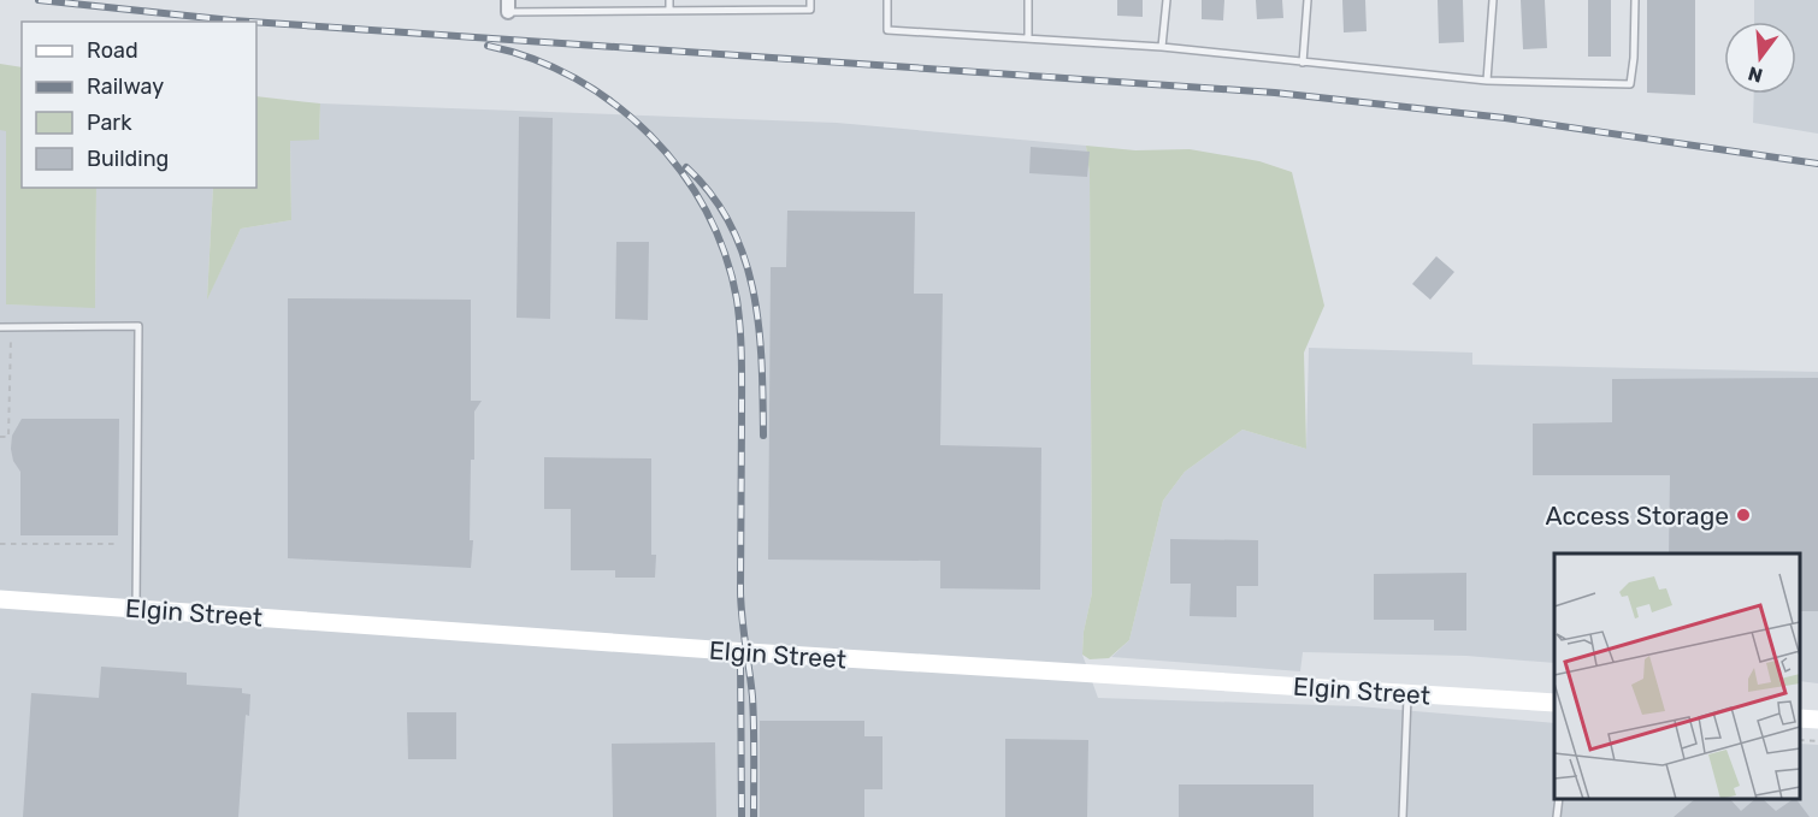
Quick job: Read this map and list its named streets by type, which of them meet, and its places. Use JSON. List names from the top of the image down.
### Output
{
  "streets": {
    "main road": ["Elgin Street"]
  },
  "places": ["Access Storage"],
  "legend": [
    "Road",
    "Railway",
    "Park",
    "Building"
  ],
  "north": "bottom"
}
